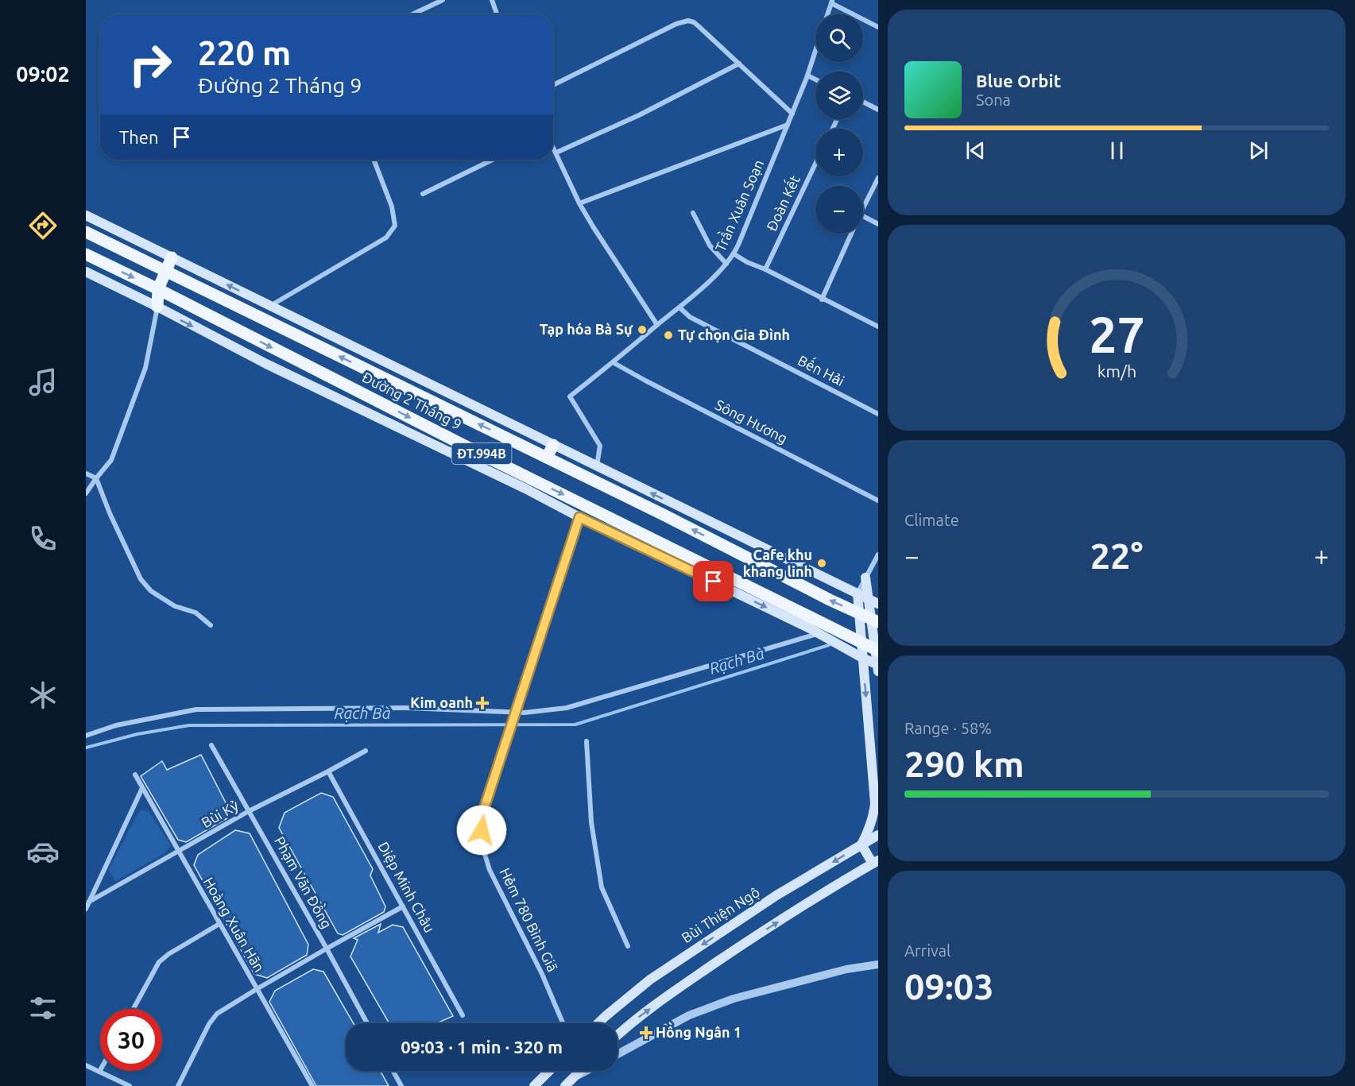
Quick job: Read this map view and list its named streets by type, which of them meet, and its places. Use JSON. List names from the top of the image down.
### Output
{
  "streets": {
    "main road": ["Đường 2 Tháng 9", "ĐT.994B", "Bùi Thiện Ngộ"],
    "street": [
      "Đoàn Kết",
      "Trần Xuân Soạn",
      "Bến Hải",
      "Sông Hương",
      "Bùi Kỷ",
      "Phạm Văn Đồng",
      "Diệp Minh Châu",
      "Hẻm 780 Bình Giã",
      "Hoàng Xuân Hãn"
    ]
  },
  "crossings": [
    ["Trần Xuân Soạn", "Bến Hải"],
    ["Trần Xuân Soạn", "Đường 2 Tháng 9"],
    ["Trần Xuân Soạn", "Sông Hương"],
    ["Đường 2 Tháng 9", "Hẻm 780 Bình Giã"],
    ["Bùi Kỷ", "Phạm Văn Đồng"],
    ["Bùi Kỷ", "Diệp Minh Châu"],
    ["Bùi Kỷ", "Hoàng Xuân Hãn"]
  ],
  "water": ["Rạch Bà"],
  "places": {
    "other": ["Tạp hóa Bà Sự", "Tự chọn Gia Đình", "Cafe khu khang linh"],
    "health": ["Kim oanh", "Hồng Ngân 1"]
  },
  "page": {
    "tabs": "09:02",
    "map_buttons": ["+", "−"],
    "turn": ["220 m", "Đường 2 Tháng 9"],
    "song": ["Blue Orbit", "Sona"],
    "then": "Then",
    "tile": [
      "Climate",
      ["Range · 58%", "290 km"],
      ["Arrival", "09:03"]
    ],
    "heat": ["−", "22°", "+"],
    "limit": "30",
    "trip": "09:03 · 1 min · 320 m",
    "gauge": ["27", "km/h"]
  }
}
